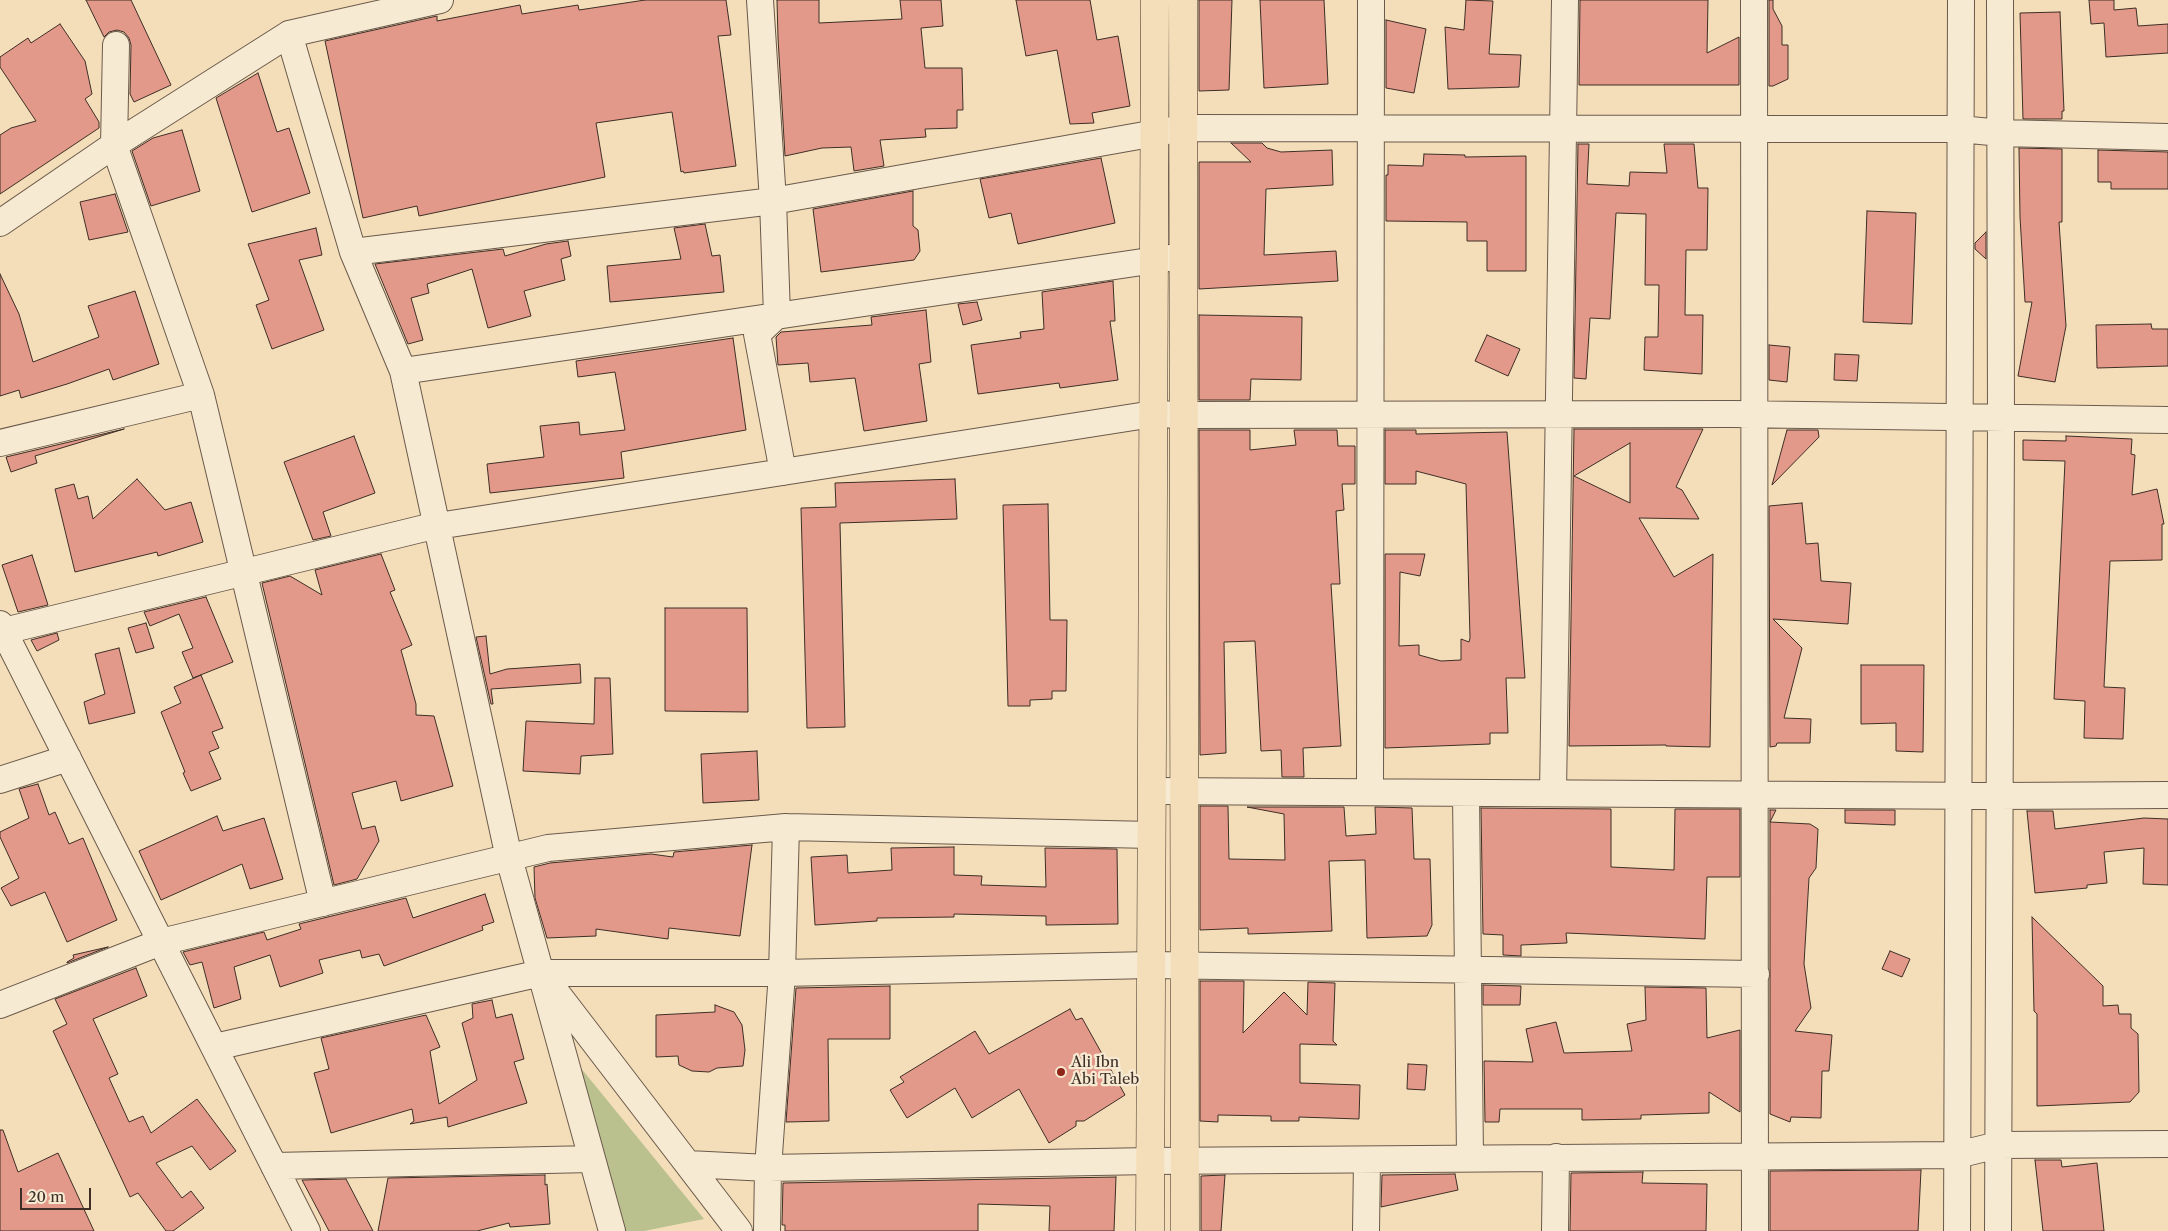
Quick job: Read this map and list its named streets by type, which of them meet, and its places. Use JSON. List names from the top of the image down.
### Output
{
  "places": ["Ali Ibn Abi Taleb"],
  "scale_bar": "20 m"
}
